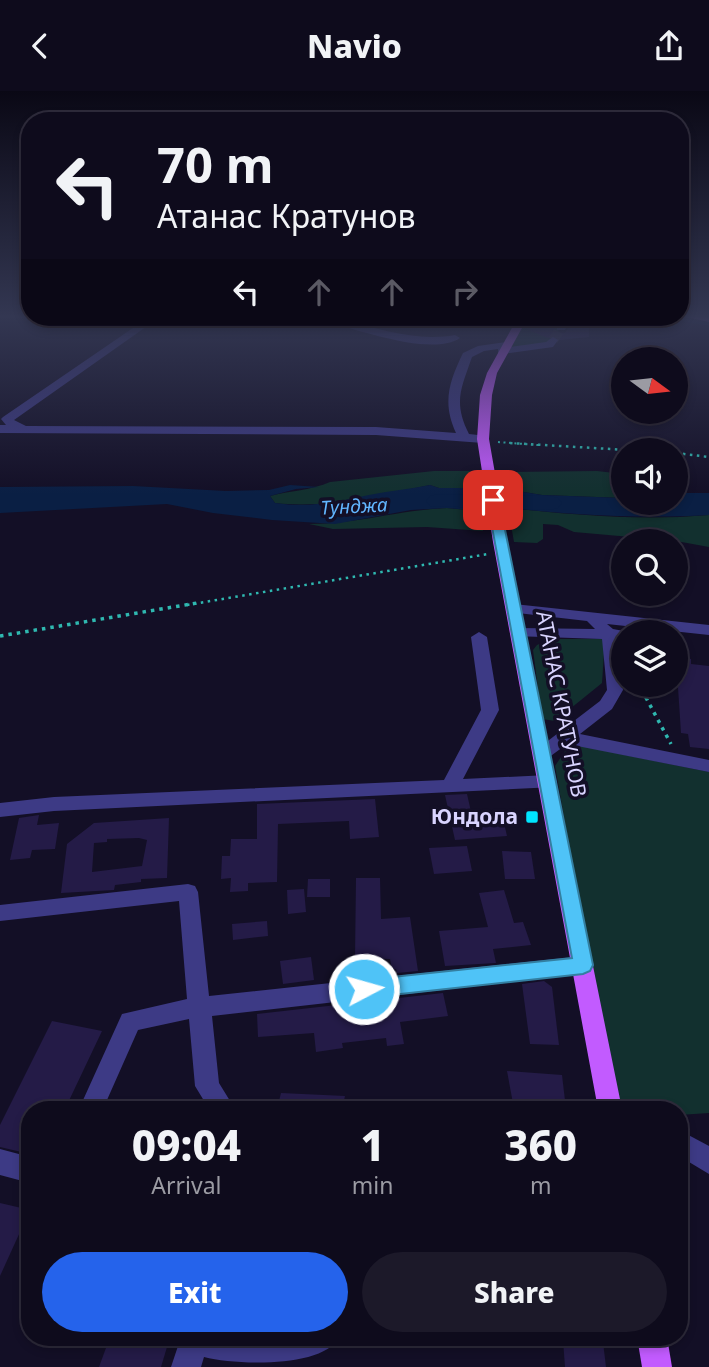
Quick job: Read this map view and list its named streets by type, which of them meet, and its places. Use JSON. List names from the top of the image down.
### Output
{
  "streets": {
    "main road": ["АТАНАС КРАТУНОВ"]
  },
  "water": ["Тунджа"],
  "places": {
    "transit": ["Юндола"]
  },
  "north": "right",
  "page": {
    "header": "Navio",
    "turn": ["70 m", "Атанас Кратунов"],
    "eta": [
      "09:04",
      "Arrival",
      "1",
      "min",
      "360",
      "m"
    ],
    "buttons": ["Exit", "Share"]
  }
}
